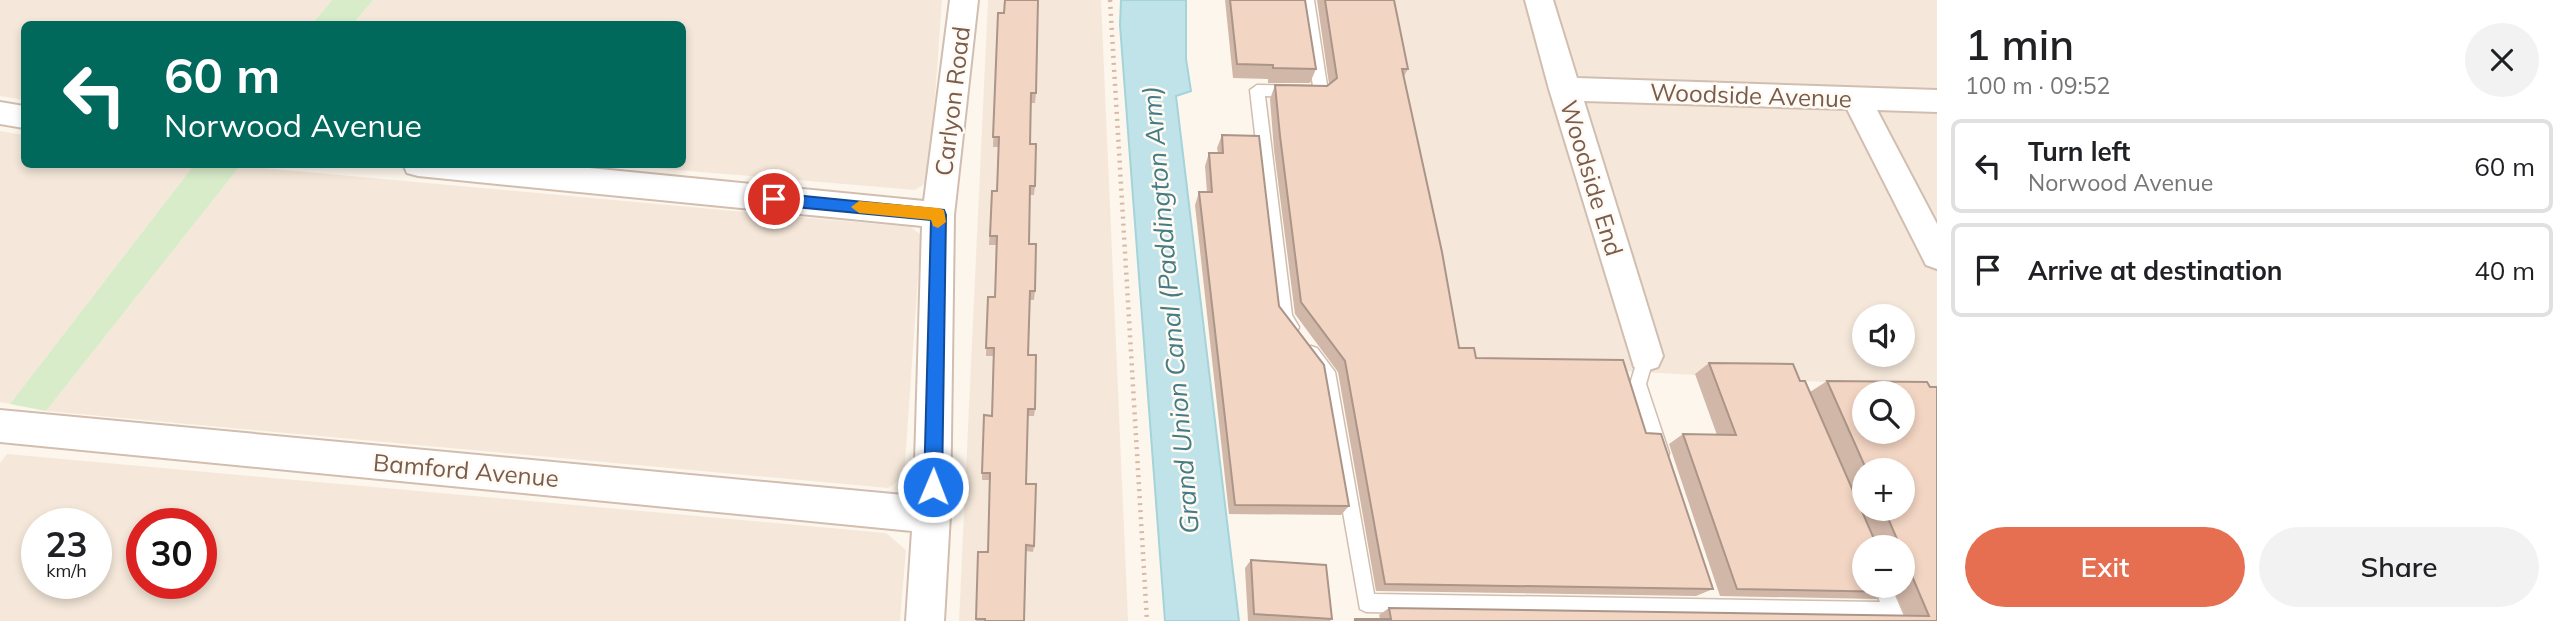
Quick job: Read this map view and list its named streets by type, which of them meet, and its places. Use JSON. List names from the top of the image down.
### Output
{
  "streets": {
    "street": [
      "Woodside Avenue",
      "Carlyon Road",
      "Woodside End",
      "Bamford Avenue"
    ]
  },
  "crossings": [
    ["Woodside Avenue", "Woodside End"],
    ["Carlyon Road", "Bamford Avenue"]
  ],
  "water": ["Grand Union Canal (Paddington Arm)"],
  "page": {
    "heading": ["1 min", "100 m · 09:52"],
    "turn": ["60 m", "Norwood Avenue"],
    "list": [
      {
        "name": "Turn left",
        "note": "Norwood Avenue",
        "value": "60 m"
      },
      {
        "name": "Arrive at destination",
        "value": "40 m"
      }
    ],
    "map_buttons": ["+", "−"],
    "speed": "23 km/h",
    "limit": "30",
    "buttons": ["Exit", "Share"]
  }
}
